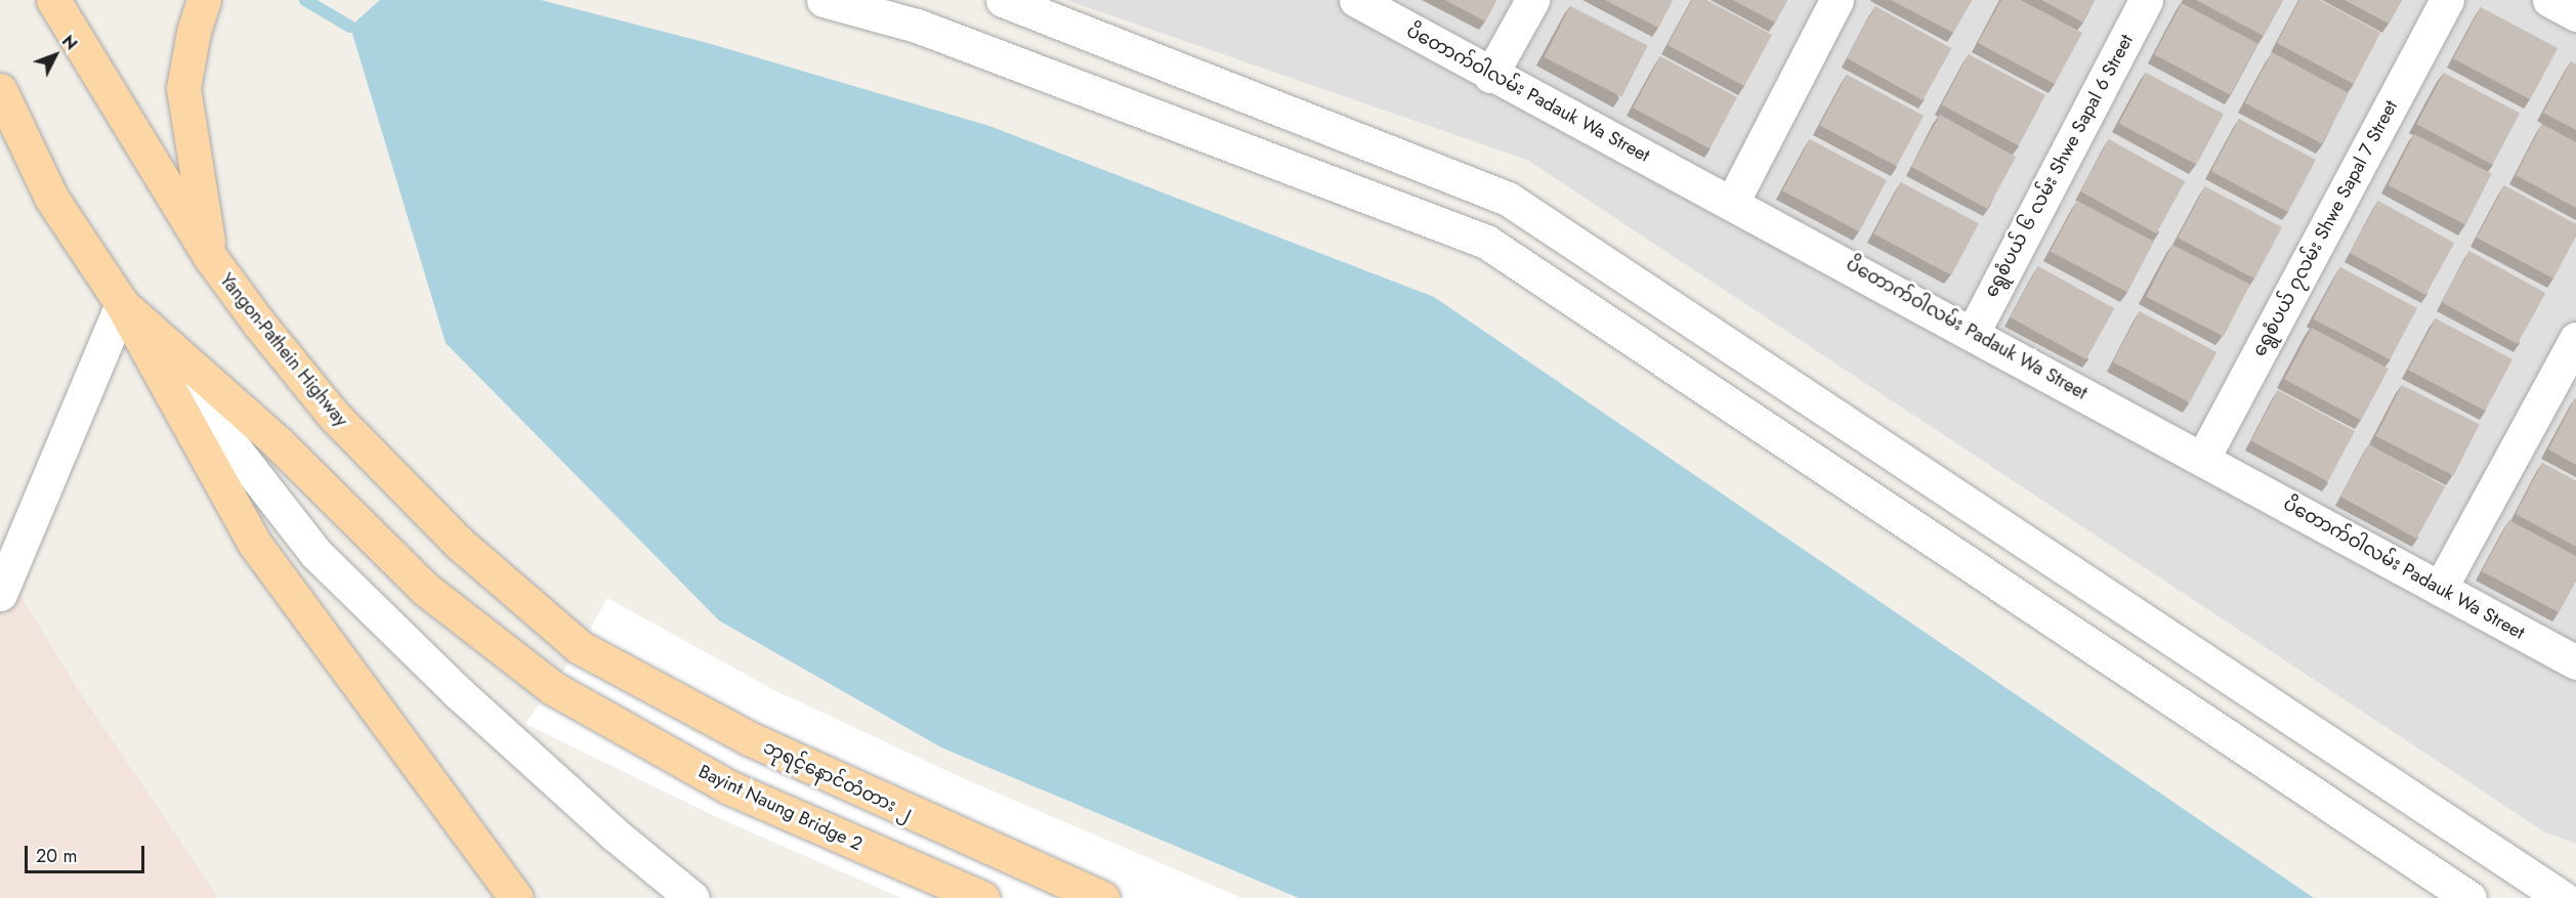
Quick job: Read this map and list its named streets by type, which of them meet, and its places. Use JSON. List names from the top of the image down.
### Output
{
  "streets": {
    "main road": ["Yangon-Pathein Highway", "ဘုရင့်နောင်တံတား ၂", "Bayint Naung Bridge 2"],
    "street": ["ပိတောက်ဝါလမ်း Padauk Wa Street", "ရွေစံပယ် ၆ လမ်း Shwe Sapal 6 Street", "ရွေစံပယ် ၇လမ်း Shwe Sapal 7 Street"]
  },
  "crossings": [
    ["ပိတောက်ဝါလမ်း Padauk Wa Street", "ရွေစံပယ် ၆ လမ်း Shwe Sapal 6 Street"],
    ["ပိတောက်ဝါလမ်း Padauk Wa Street", "ရွေစံပယ် ၇လမ်း Shwe Sapal 7 Street"],
    ["Yangon-Pathein Highway", "ဘုရင့်နောင်တံတား ၂"]
  ],
  "scale_bar": "20 m",
  "north": "top right"
}
